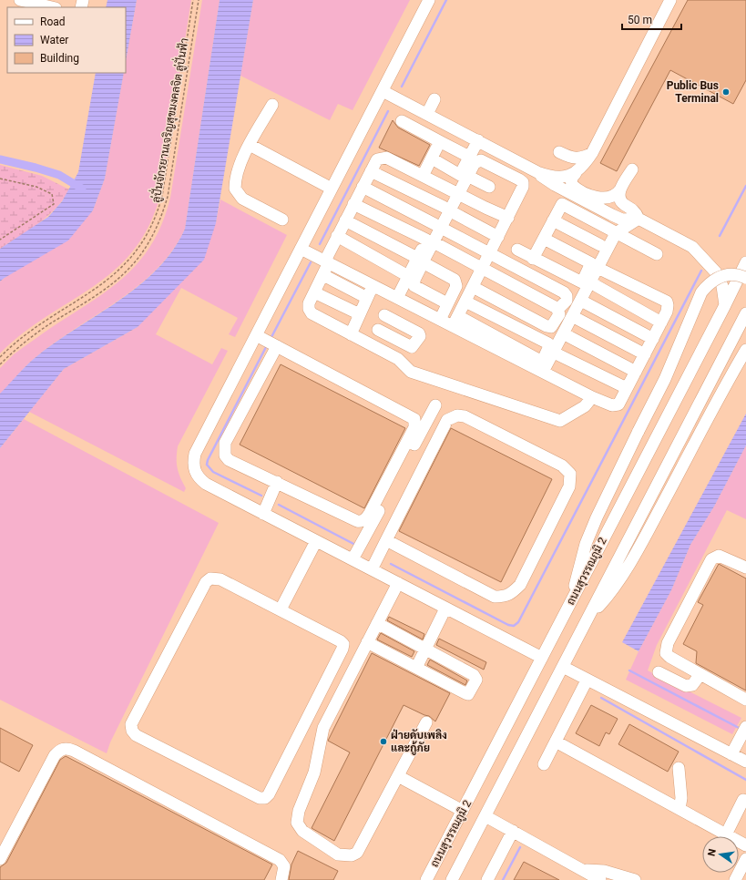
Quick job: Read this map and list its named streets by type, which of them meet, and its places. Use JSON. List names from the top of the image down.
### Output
{
  "streets": {
    "street": ["ถนนสุวรรณภูมิ 2"],
    "path": ["ลู่ปั่นจักรยานเจริญสุขมงคลจิต ลู่ปั่นฟ้า"]
  },
  "places": ["Public Bus Terminal", "ฝ่ายดับเพลิง และกู้ภัย"],
  "legend": ["Road", "Water", "Building"],
  "scale_bar": "50 m",
  "north": "left"
}
